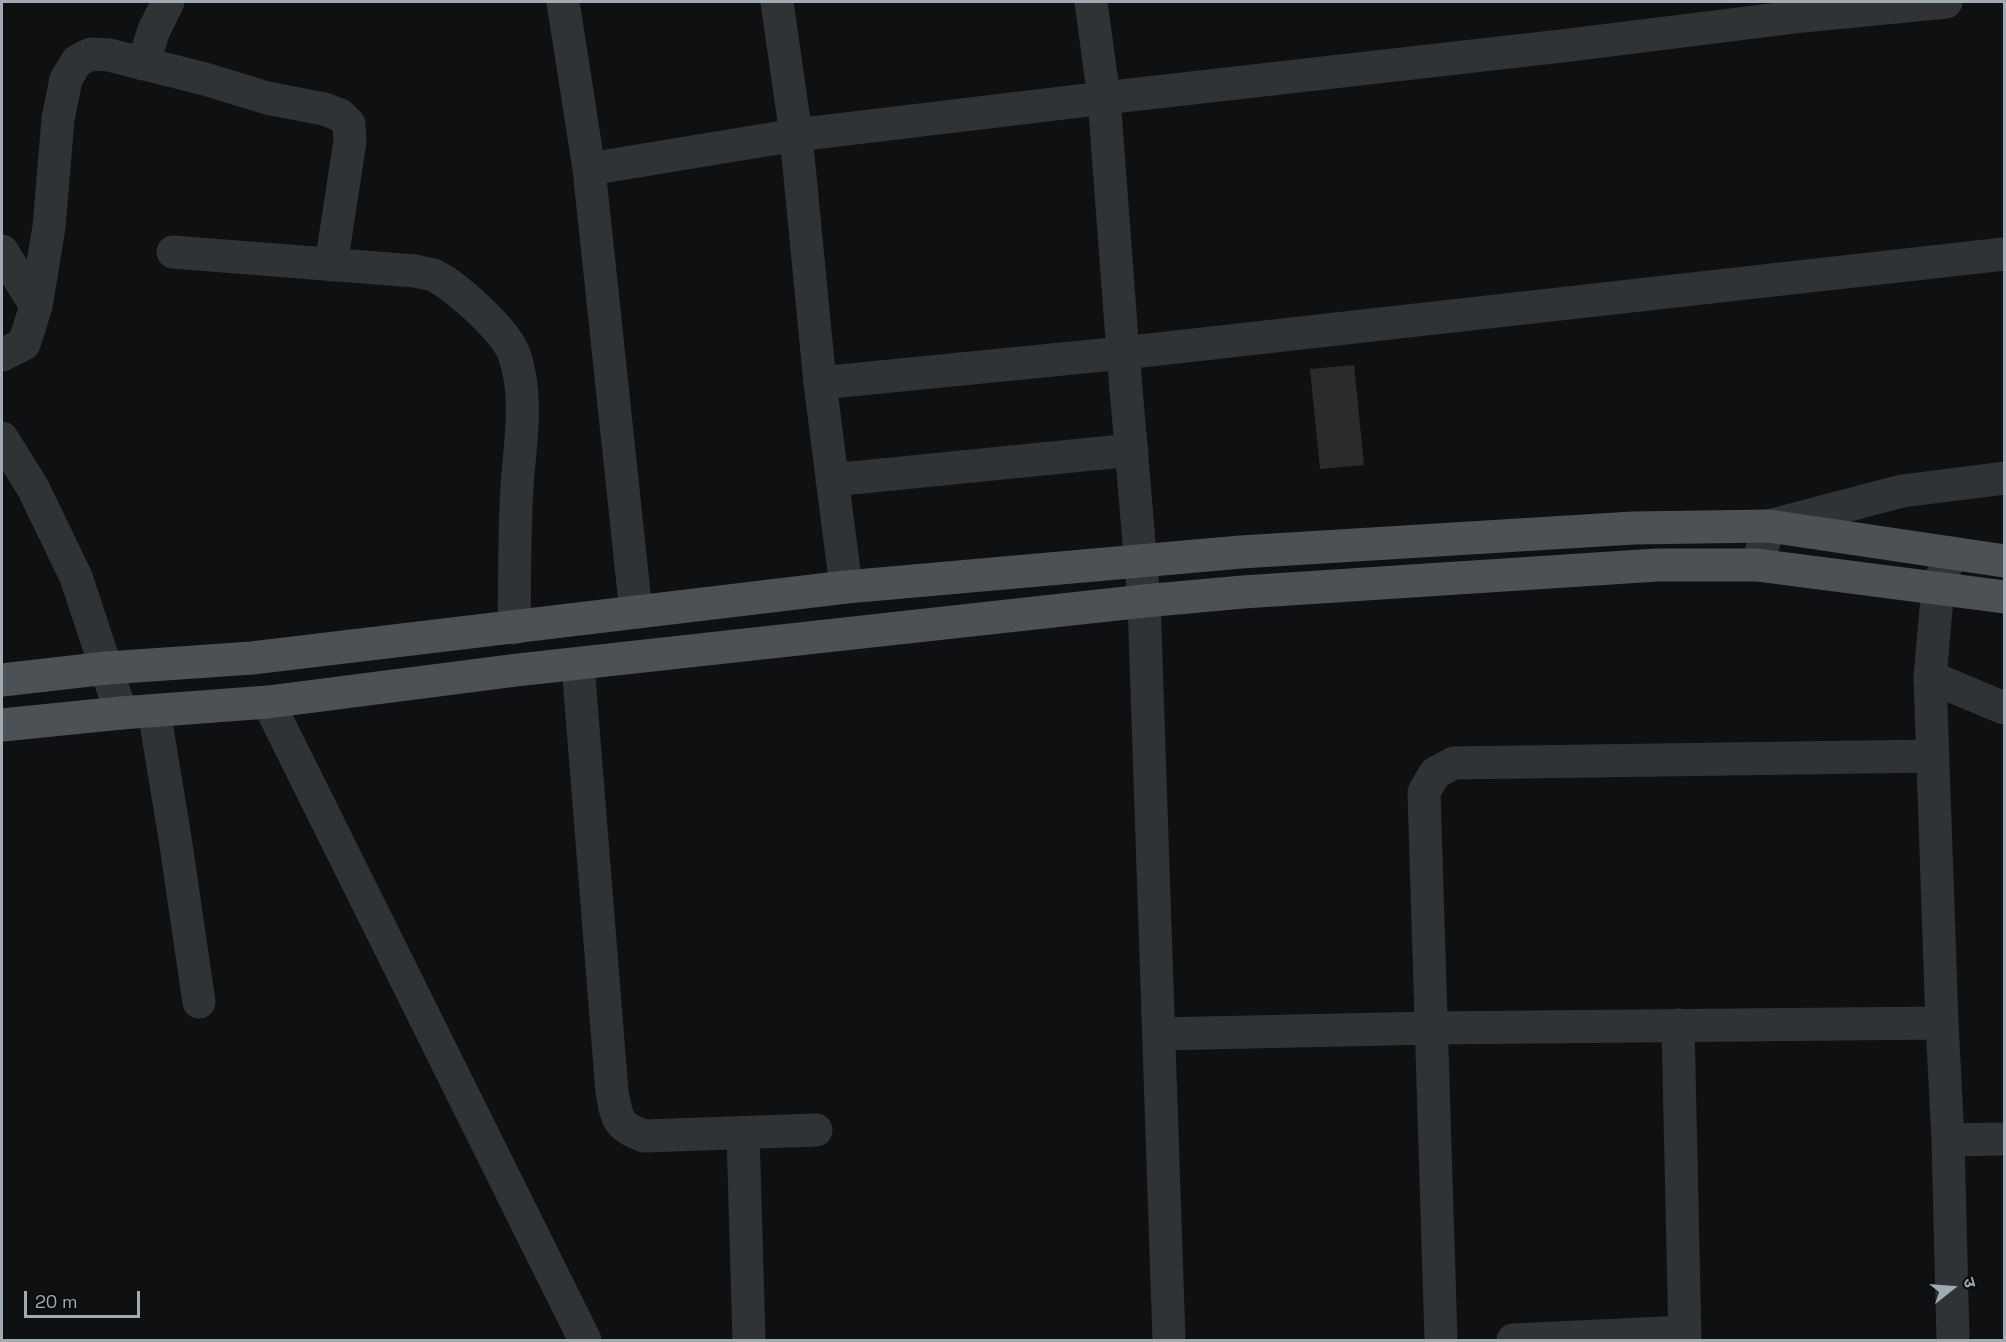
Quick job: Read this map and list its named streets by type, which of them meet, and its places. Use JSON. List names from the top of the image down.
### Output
{
  "scale_bar": "20 m",
  "north": "right"
}
